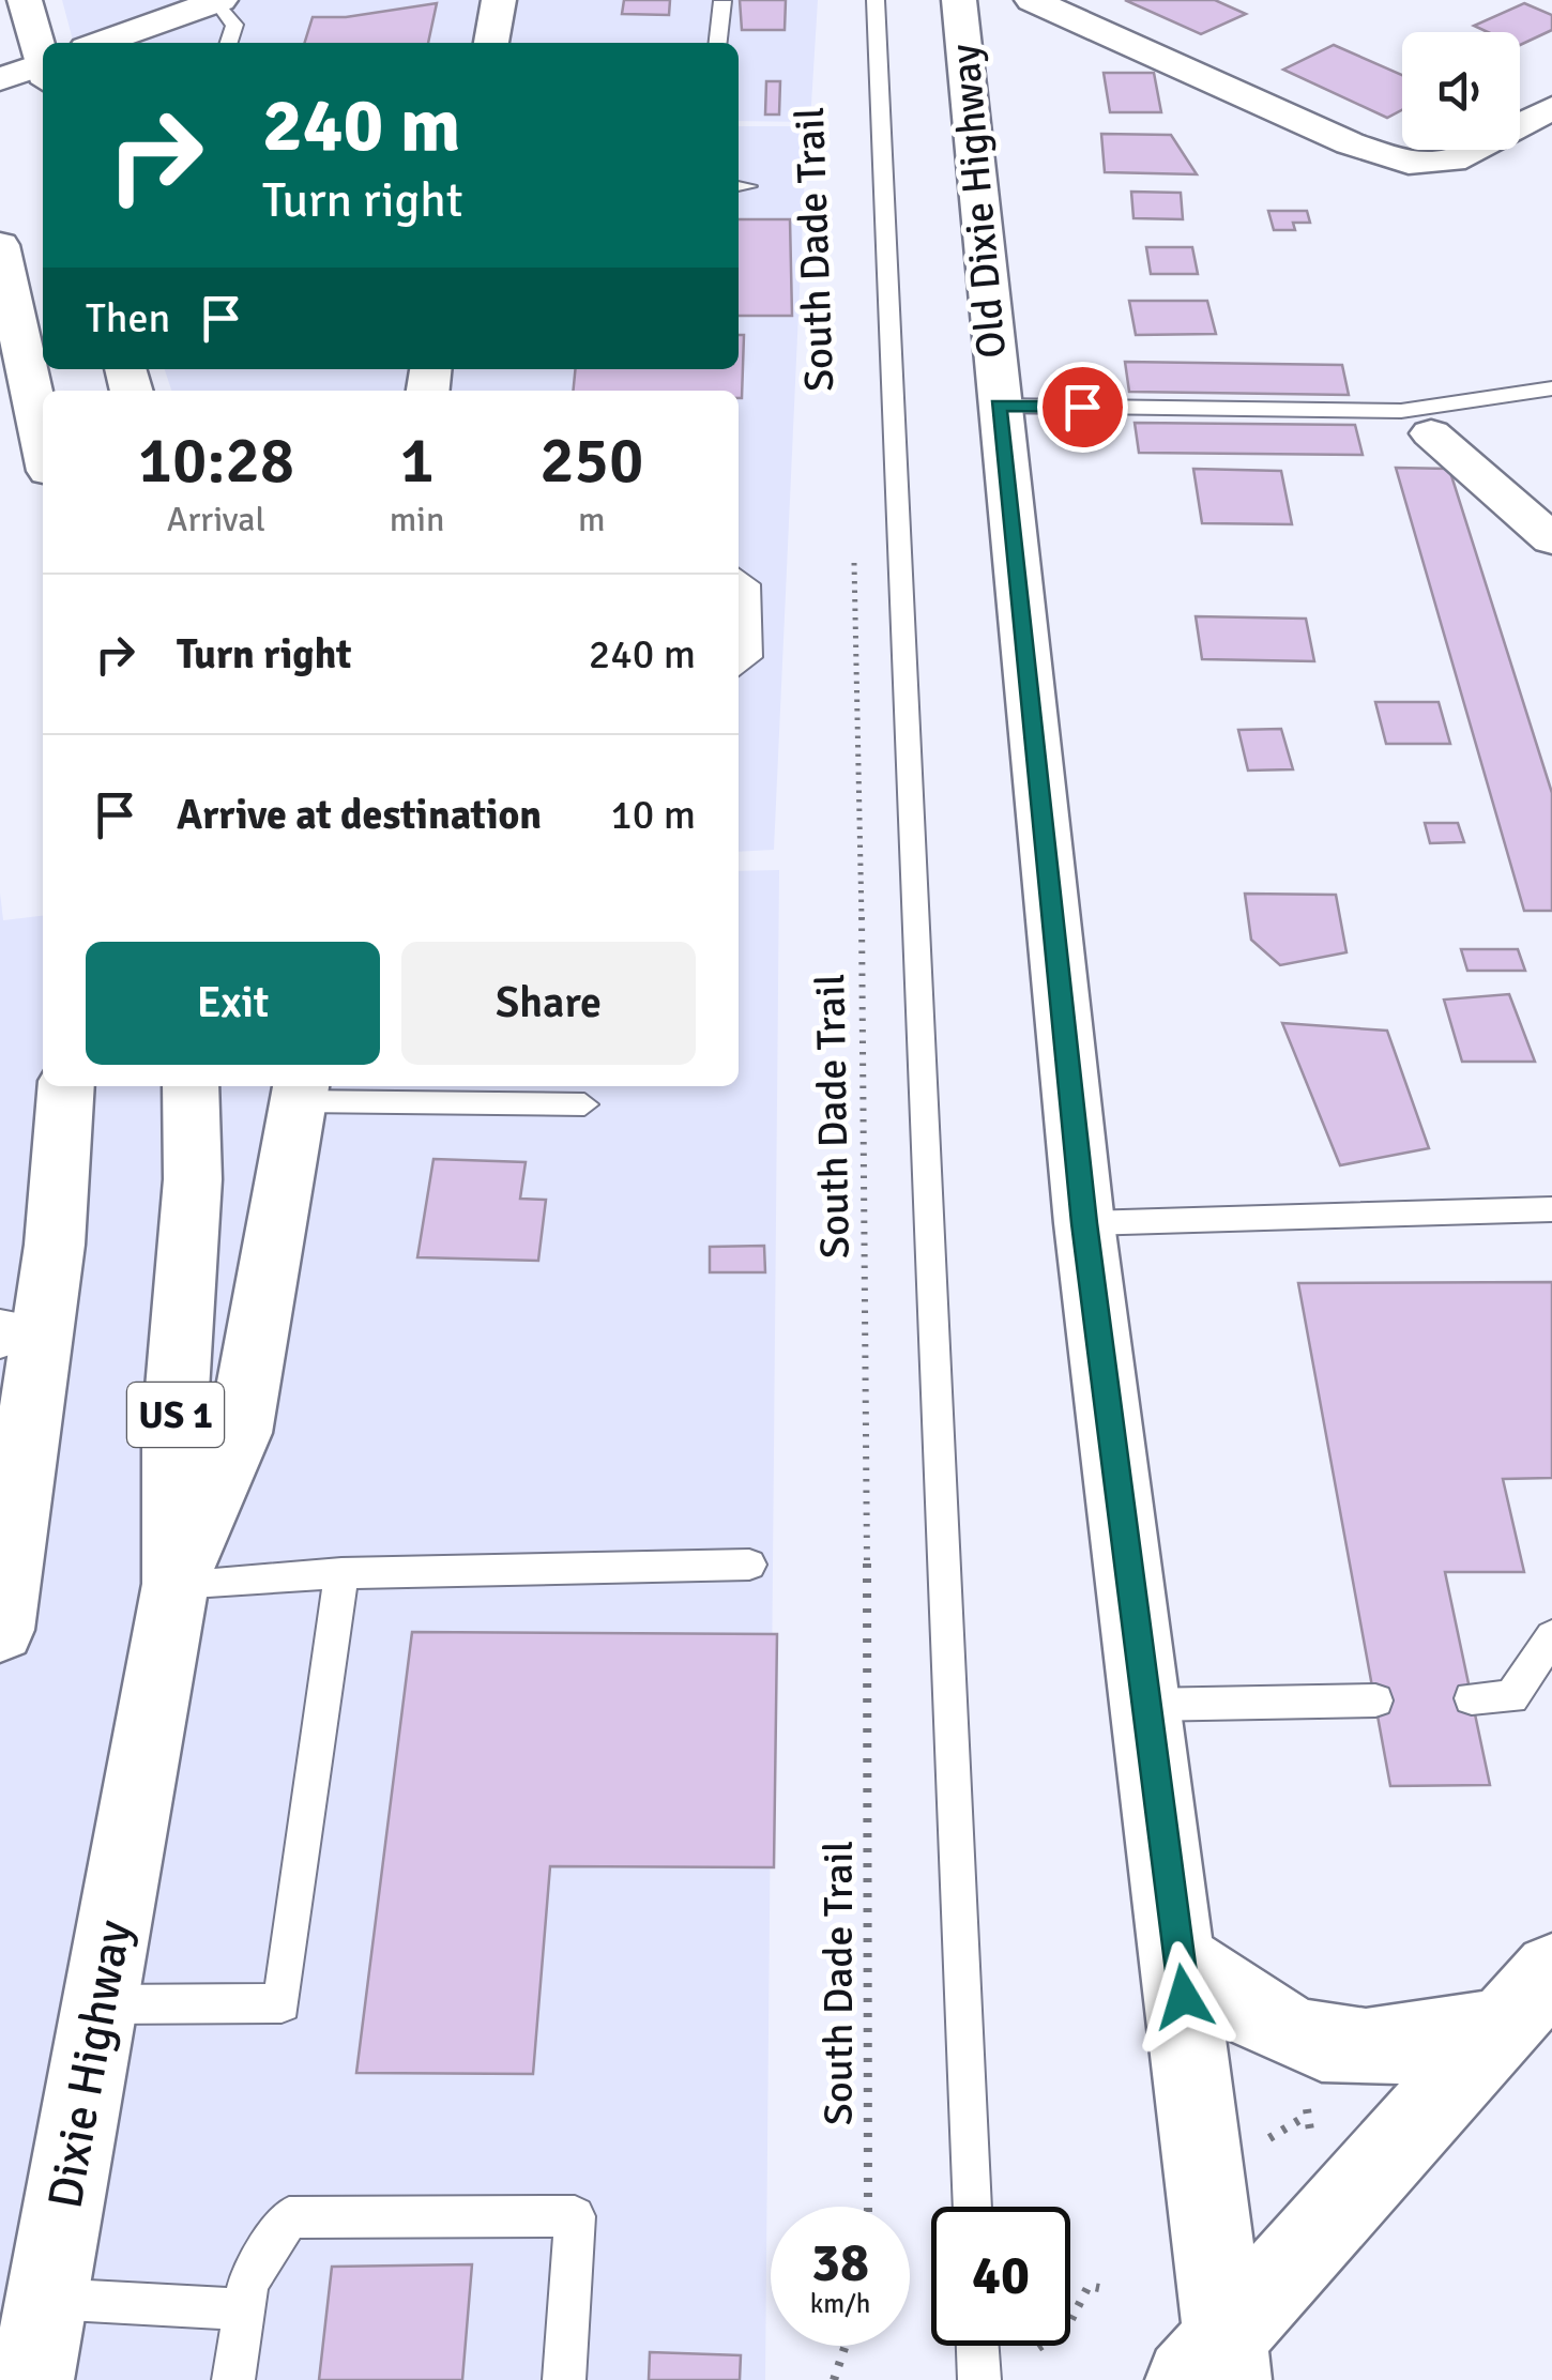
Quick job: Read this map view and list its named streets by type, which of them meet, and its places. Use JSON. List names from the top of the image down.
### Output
{
  "streets": {
    "main road": ["Old Dixie Highway", "US 1", "Dixie Highway"],
    "path": ["South Dade Trail"]
  },
  "crossings": [
    ["US 1", "Dixie Highway"]
  ],
  "page": {
    "turn": ["240 m", "Turn right"],
    "then": "Then",
    "eta": [
      "10:28",
      "Arrival",
      "1",
      "min",
      "250",
      "m"
    ],
    "list": [
      {
        "name": "Turn right",
        "value": "240 m"
      },
      {
        "name": "Arrive at destination",
        "value": "10 m"
      }
    ],
    "buttons": ["Exit", "Share"],
    "speed": "38 km/h",
    "limit": "40"
  }
}
